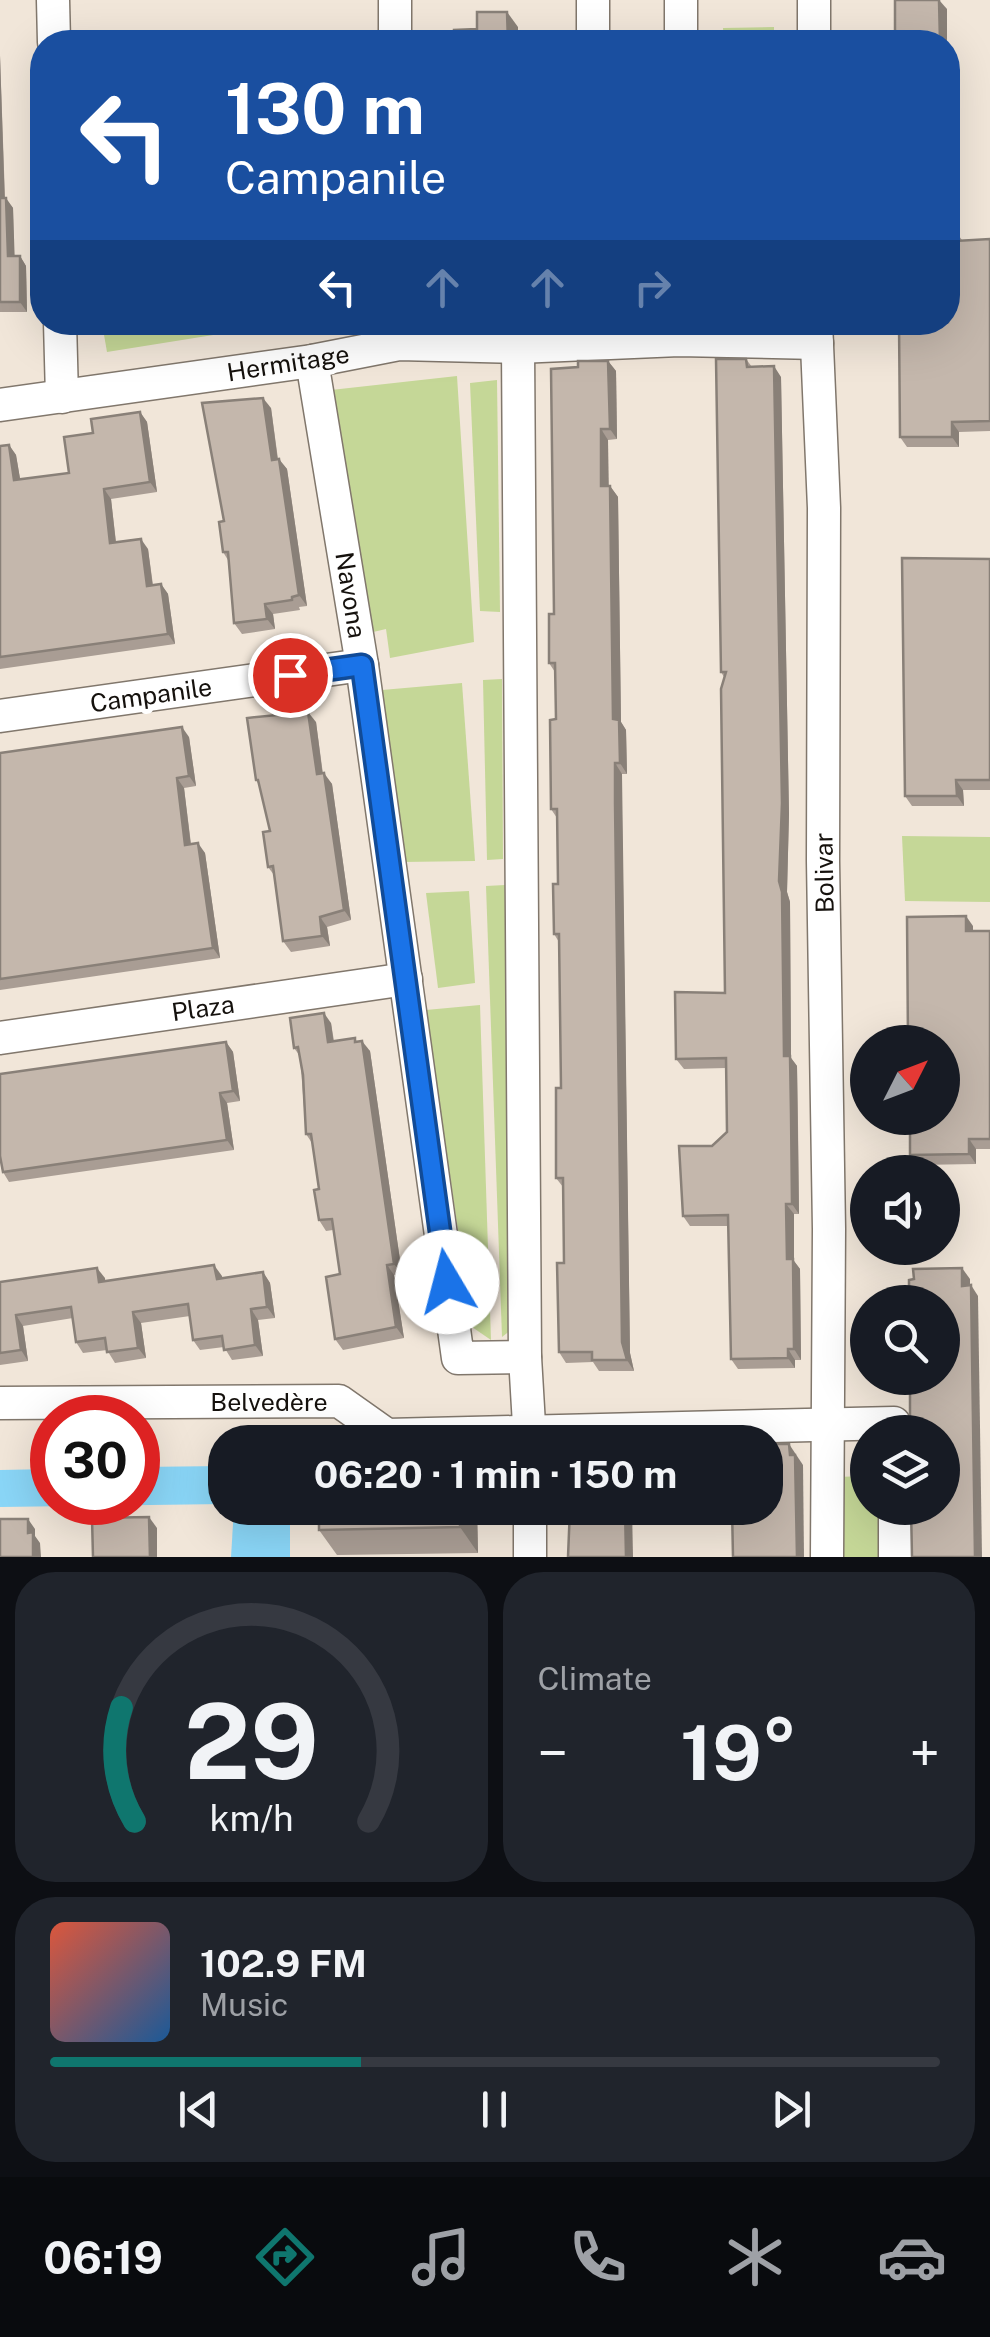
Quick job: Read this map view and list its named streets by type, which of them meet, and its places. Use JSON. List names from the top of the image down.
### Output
{
  "streets": {
    "street": [
      "Hermitage",
      "Navona",
      "Campanile",
      "Bolivar",
      "Plaza",
      "Belvedère"
    ]
  },
  "crossings": [
    ["Hermitage", "Navona"],
    ["Navona", "Campanile"],
    ["Navona", "Plaza"],
    ["Bolivar", "Belvedère"]
  ],
  "north": "top right",
  "page": {
    "turn": ["130 m", "Campanile"],
    "limit": "30",
    "trip": "06:20 · 1 min · 150 m",
    "tile": "Climate",
    "heat": ["−", "19°", "+"],
    "song": ["102.9 FM", "Music"],
    "tabs": "06:19",
    "gauge": ["29", "km/h"]
  }
}
